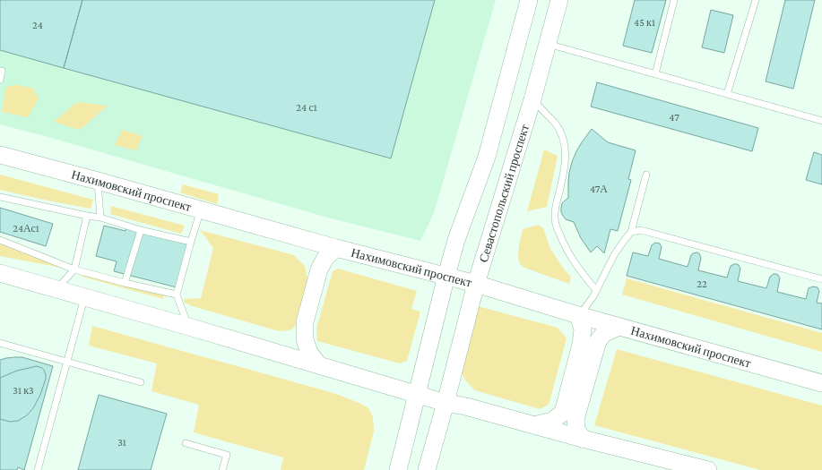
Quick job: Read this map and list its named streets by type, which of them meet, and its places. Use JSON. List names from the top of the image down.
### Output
{
  "streets": {
    "main road": ["Нахимовский проспект", "Севастопольский проспект"]
  },
  "crossings": [
    ["Нахимовский проспект", "Севастопольский проспект"]
  ],
  "house_numbers": [
    "45 к1",
    "24",
    "24 с1",
    "47",
    "47А",
    "24Ас1",
    "22",
    "31 к3",
    "31"
  ]
}
